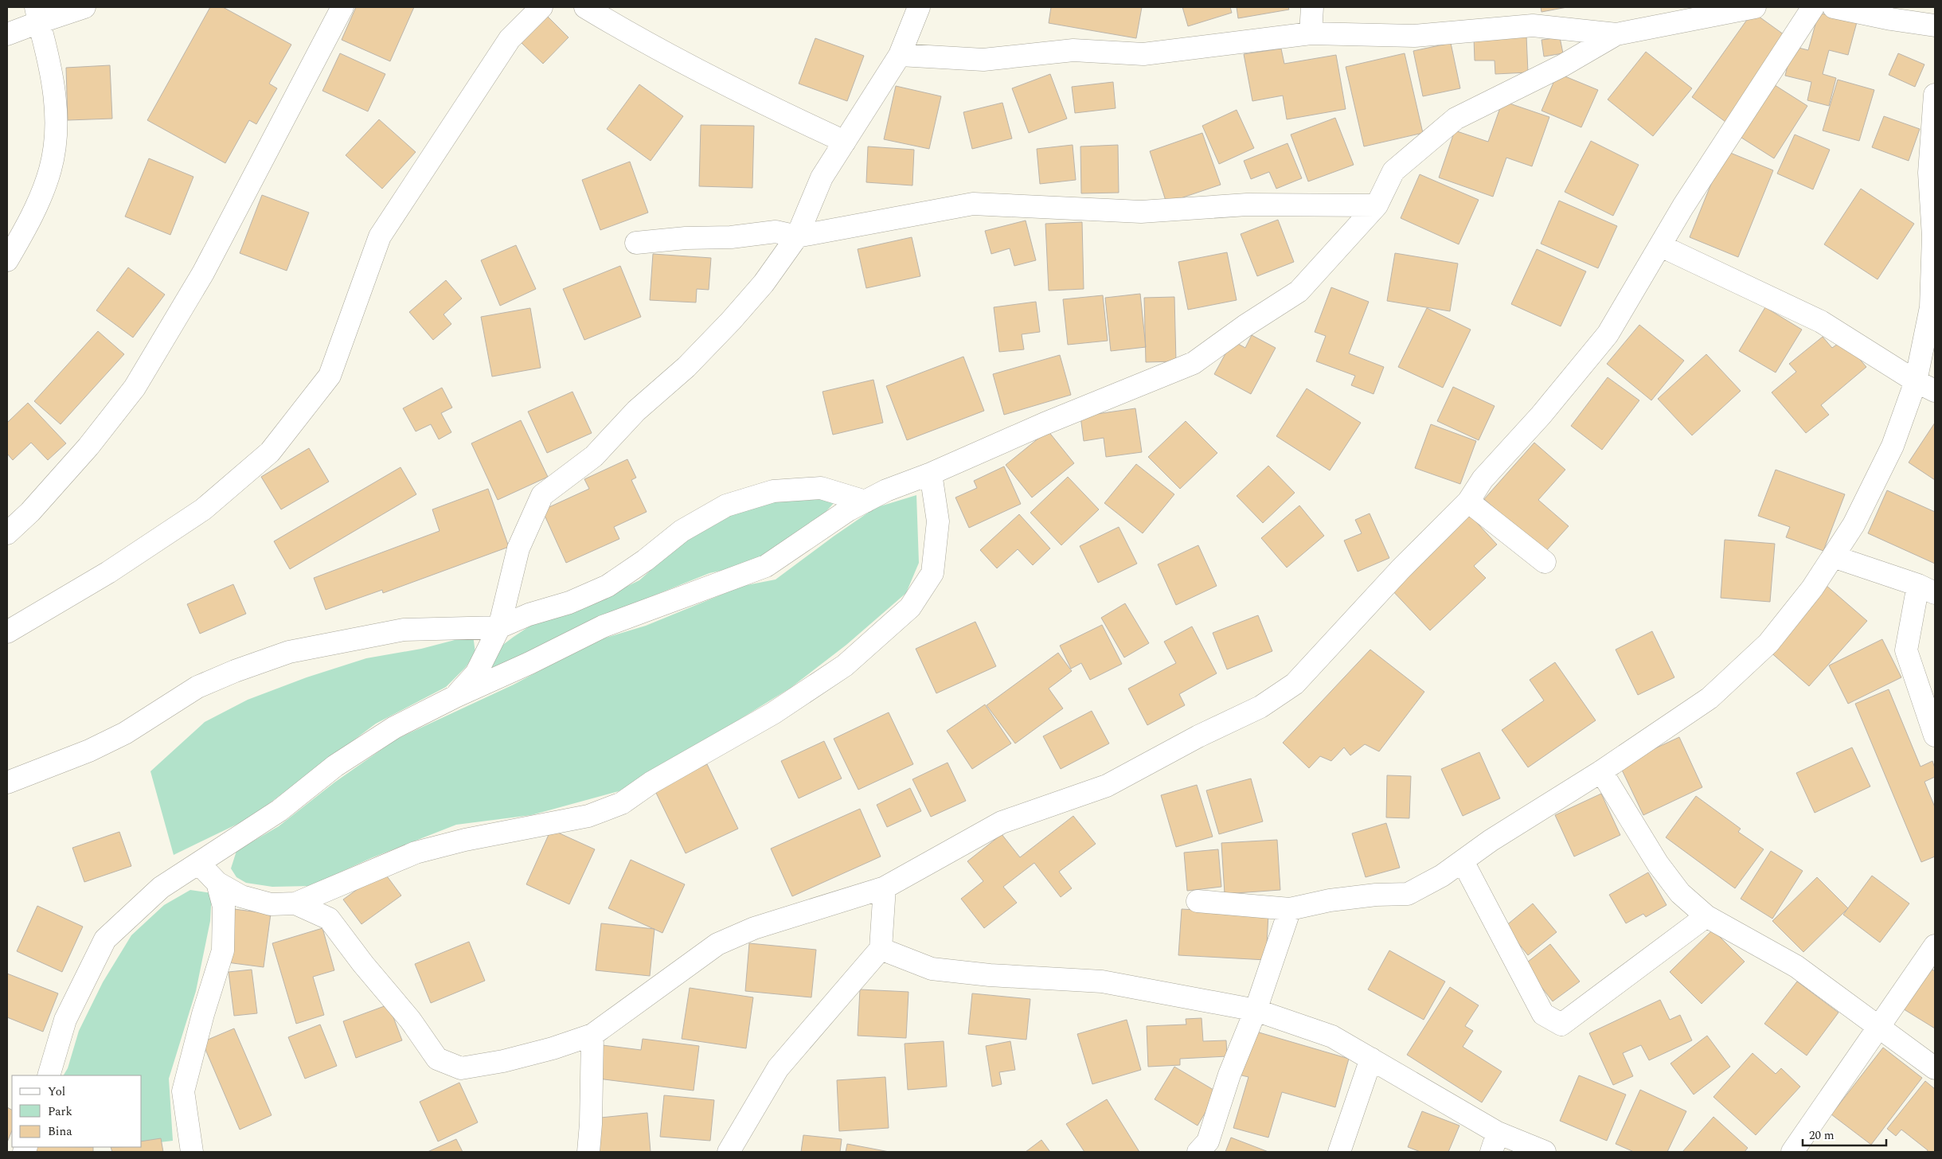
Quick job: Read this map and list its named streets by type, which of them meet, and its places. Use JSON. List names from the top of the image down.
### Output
{
  "legend": ["Yol", "Park", "Bina"],
  "scale_bar": "20 m"
}
